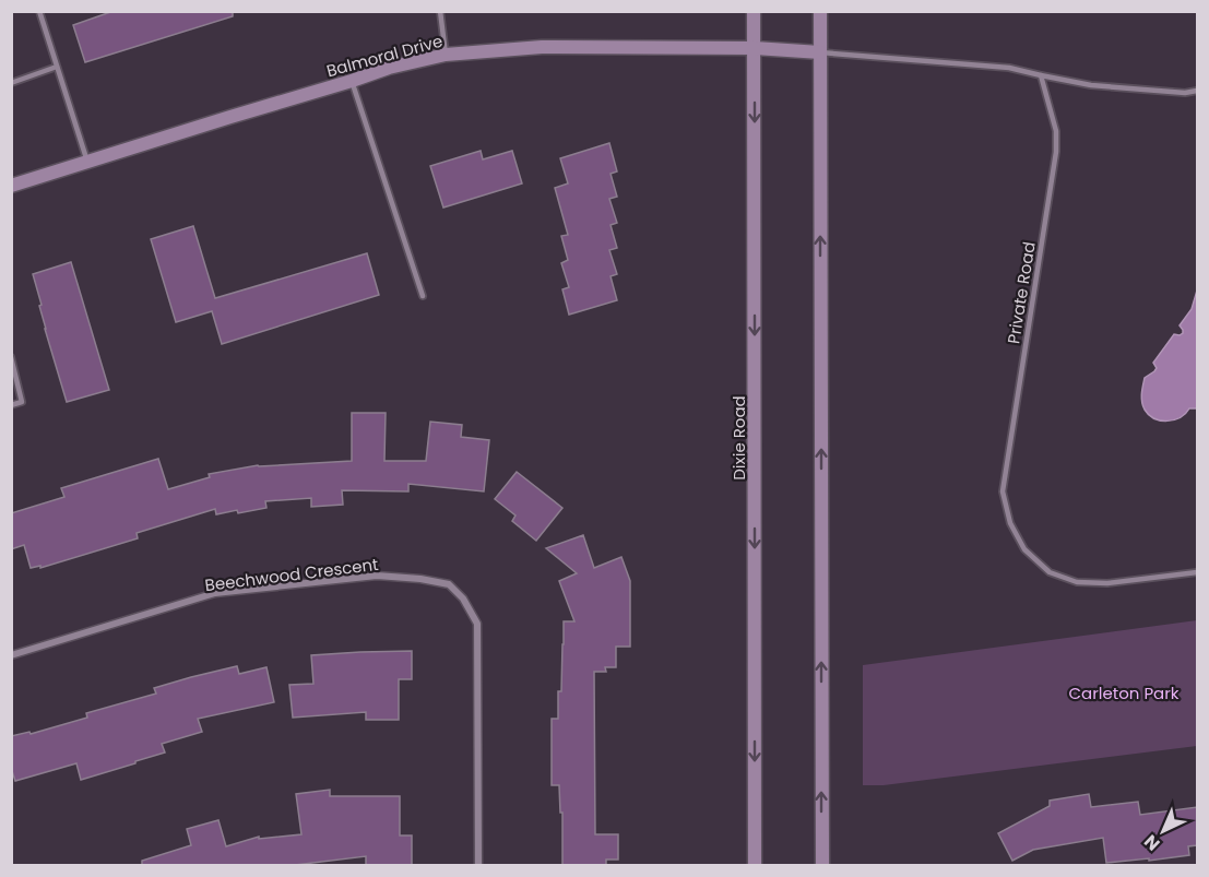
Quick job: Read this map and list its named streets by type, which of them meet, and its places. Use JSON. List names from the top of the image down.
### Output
{
  "streets": {
    "main road": ["Balmoral Drive", "Dixie Road"],
    "street": ["Beechwood Crescent"],
    "lane": ["Private Road"]
  },
  "crossings": [
    ["Balmoral Drive", "Dixie Road"]
  ],
  "parks": ["Carleton Park"],
  "north": "bottom left"
}
